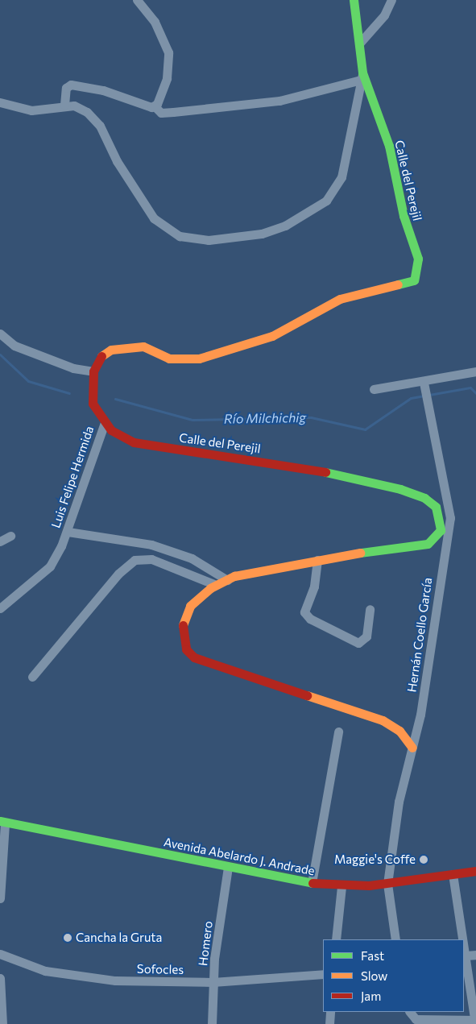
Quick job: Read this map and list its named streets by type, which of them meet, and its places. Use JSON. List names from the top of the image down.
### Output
{
  "streets": {
    "street": [
      "Calle del Perejil",
      "Luis Felipe Hermida",
      "Hernán Coello García",
      "Avenida Abelardo J. Andrade",
      "Homero",
      "Sofocles"
    ]
  },
  "crossings": [
    ["Calle del Perejil", "Luis Felipe Hermida"],
    ["Calle del Perejil", "Hernán Coello García"],
    ["Hernán Coello García", "Avenida Abelardo J. Andrade"],
    ["Avenida Abelardo J. Andrade", "Homero"],
    ["Homero", "Sofocles"]
  ],
  "water": ["Río Milchichig"],
  "places": ["Maggie's Coffe", "Cancha la Gruta"],
  "legend": ["Fast", "Slow", "Jam"]
}
